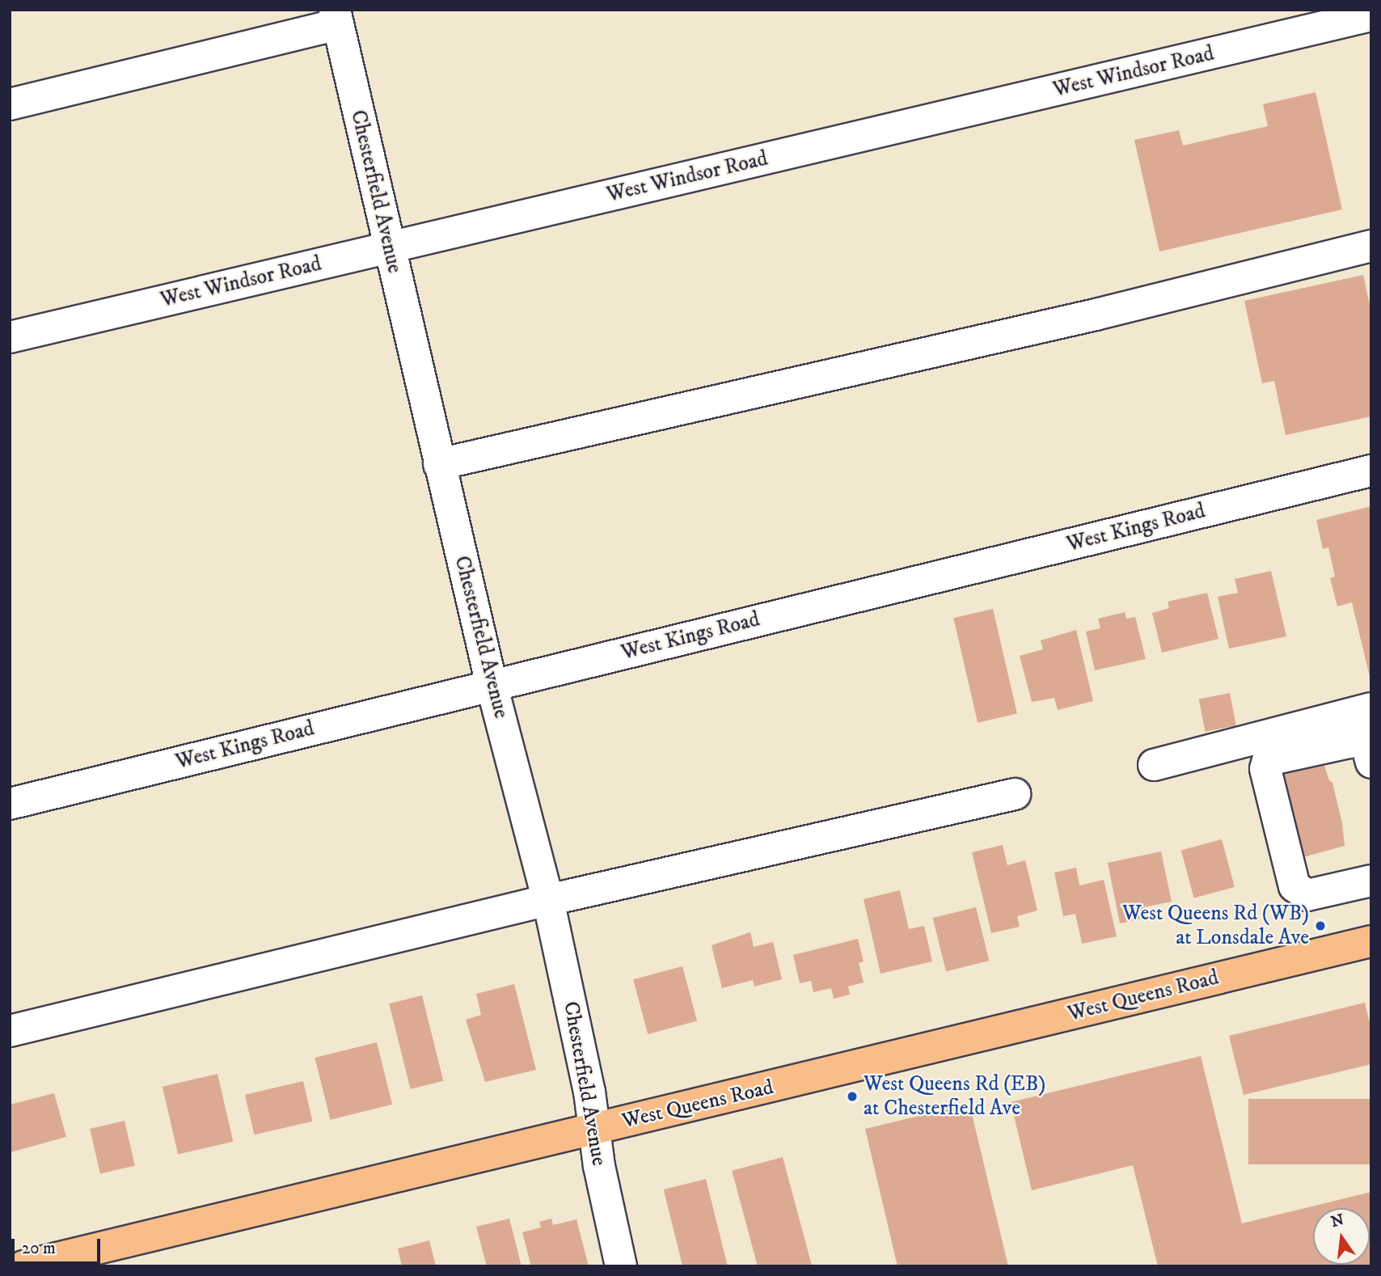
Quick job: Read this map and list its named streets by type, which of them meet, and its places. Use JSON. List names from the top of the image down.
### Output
{
  "streets": {
    "main road": ["West Queens Road"],
    "street": ["West Windsor Road", "Chesterfield Avenue", "West Kings Road"]
  },
  "crossings": [
    ["West Windsor Road", "Chesterfield Avenue"],
    ["Chesterfield Avenue", "West Kings Road"],
    ["Chesterfield Avenue", "West Queens Road"]
  ],
  "places": ["West Queens Rd (WB) at Lonsdale Ave", "West Queens Rd (EB) at Chesterfield Ave"],
  "scale_bar": "20 m",
  "north": "top"
}
